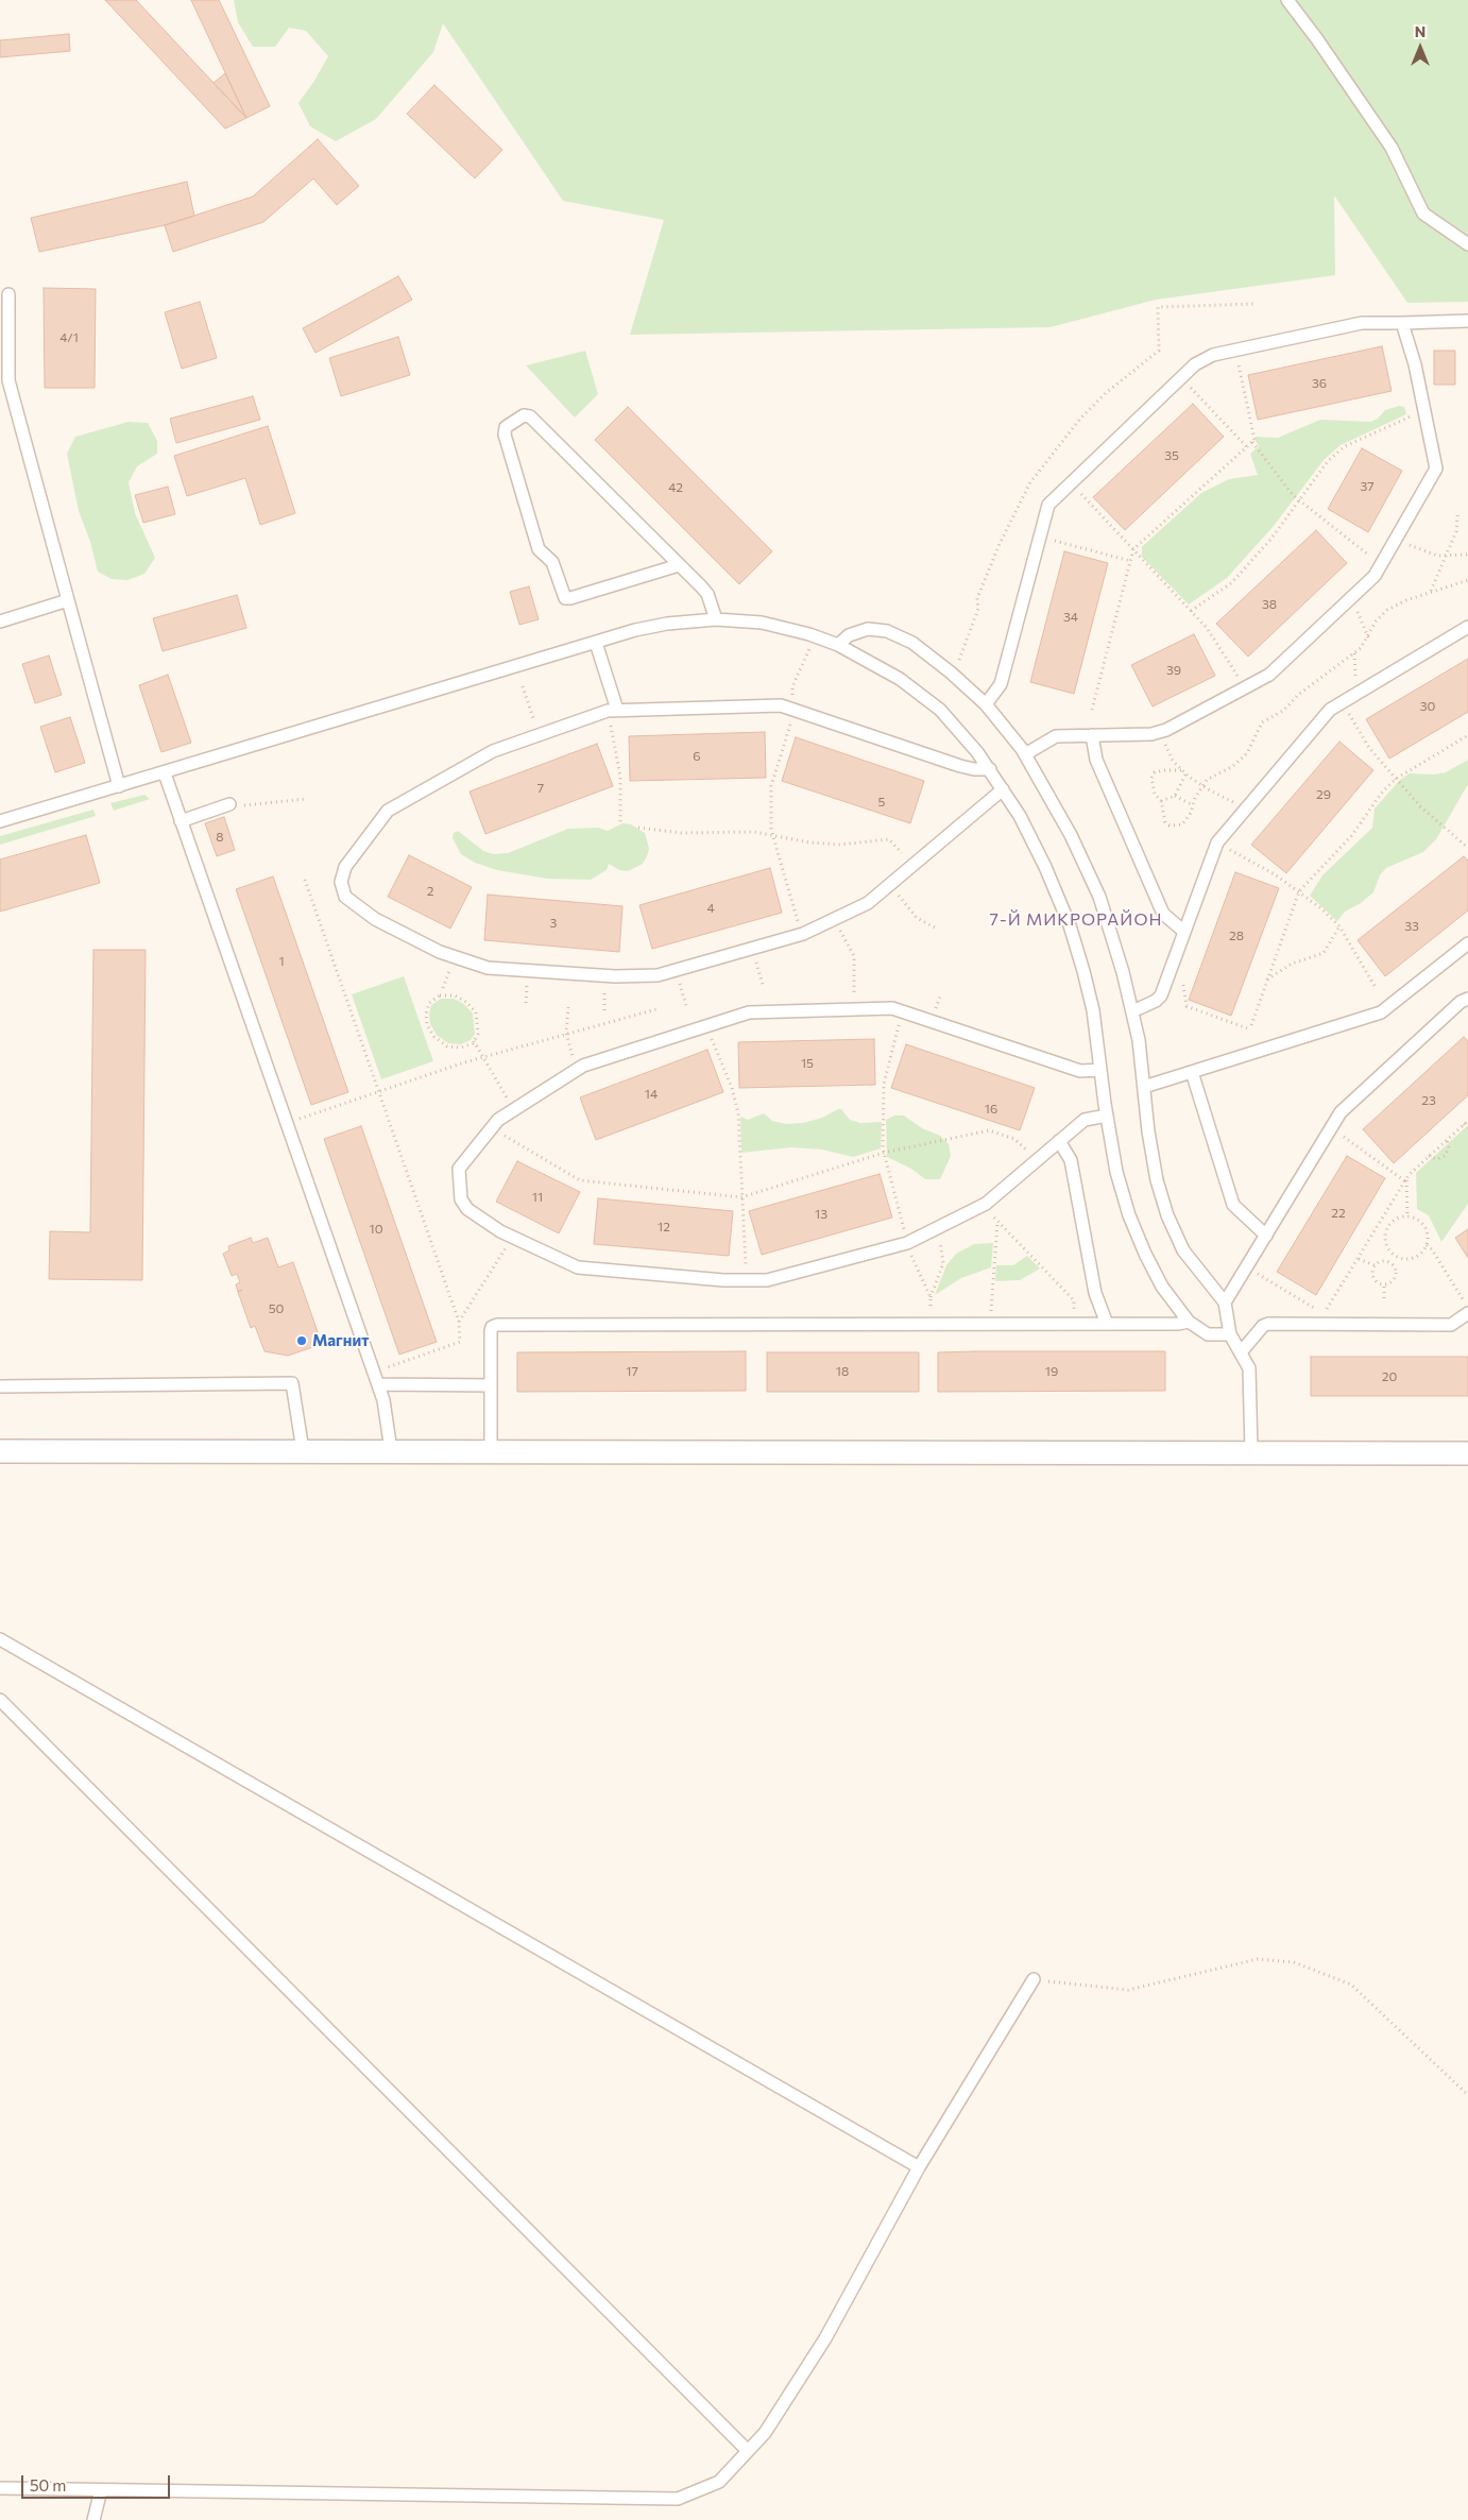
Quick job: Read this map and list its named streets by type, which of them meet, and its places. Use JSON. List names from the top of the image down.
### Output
{
  "districts": ["7-Й МИКРОРАЙОН"],
  "places": ["Магнит"],
  "house_numbers": [
    "4/1",
    "36",
    "35",
    "37",
    "42",
    "38",
    "34",
    "39",
    "30",
    "6",
    "7",
    "29",
    "5",
    "8",
    "2",
    "4",
    "3",
    "33",
    "28",
    "1",
    "15",
    "14",
    "23",
    "16",
    "11",
    "22",
    "13",
    "12",
    "10",
    "50",
    "17",
    "18",
    "19",
    "20"
  ],
  "scale_bar": "50 m",
  "north": "top"
}
